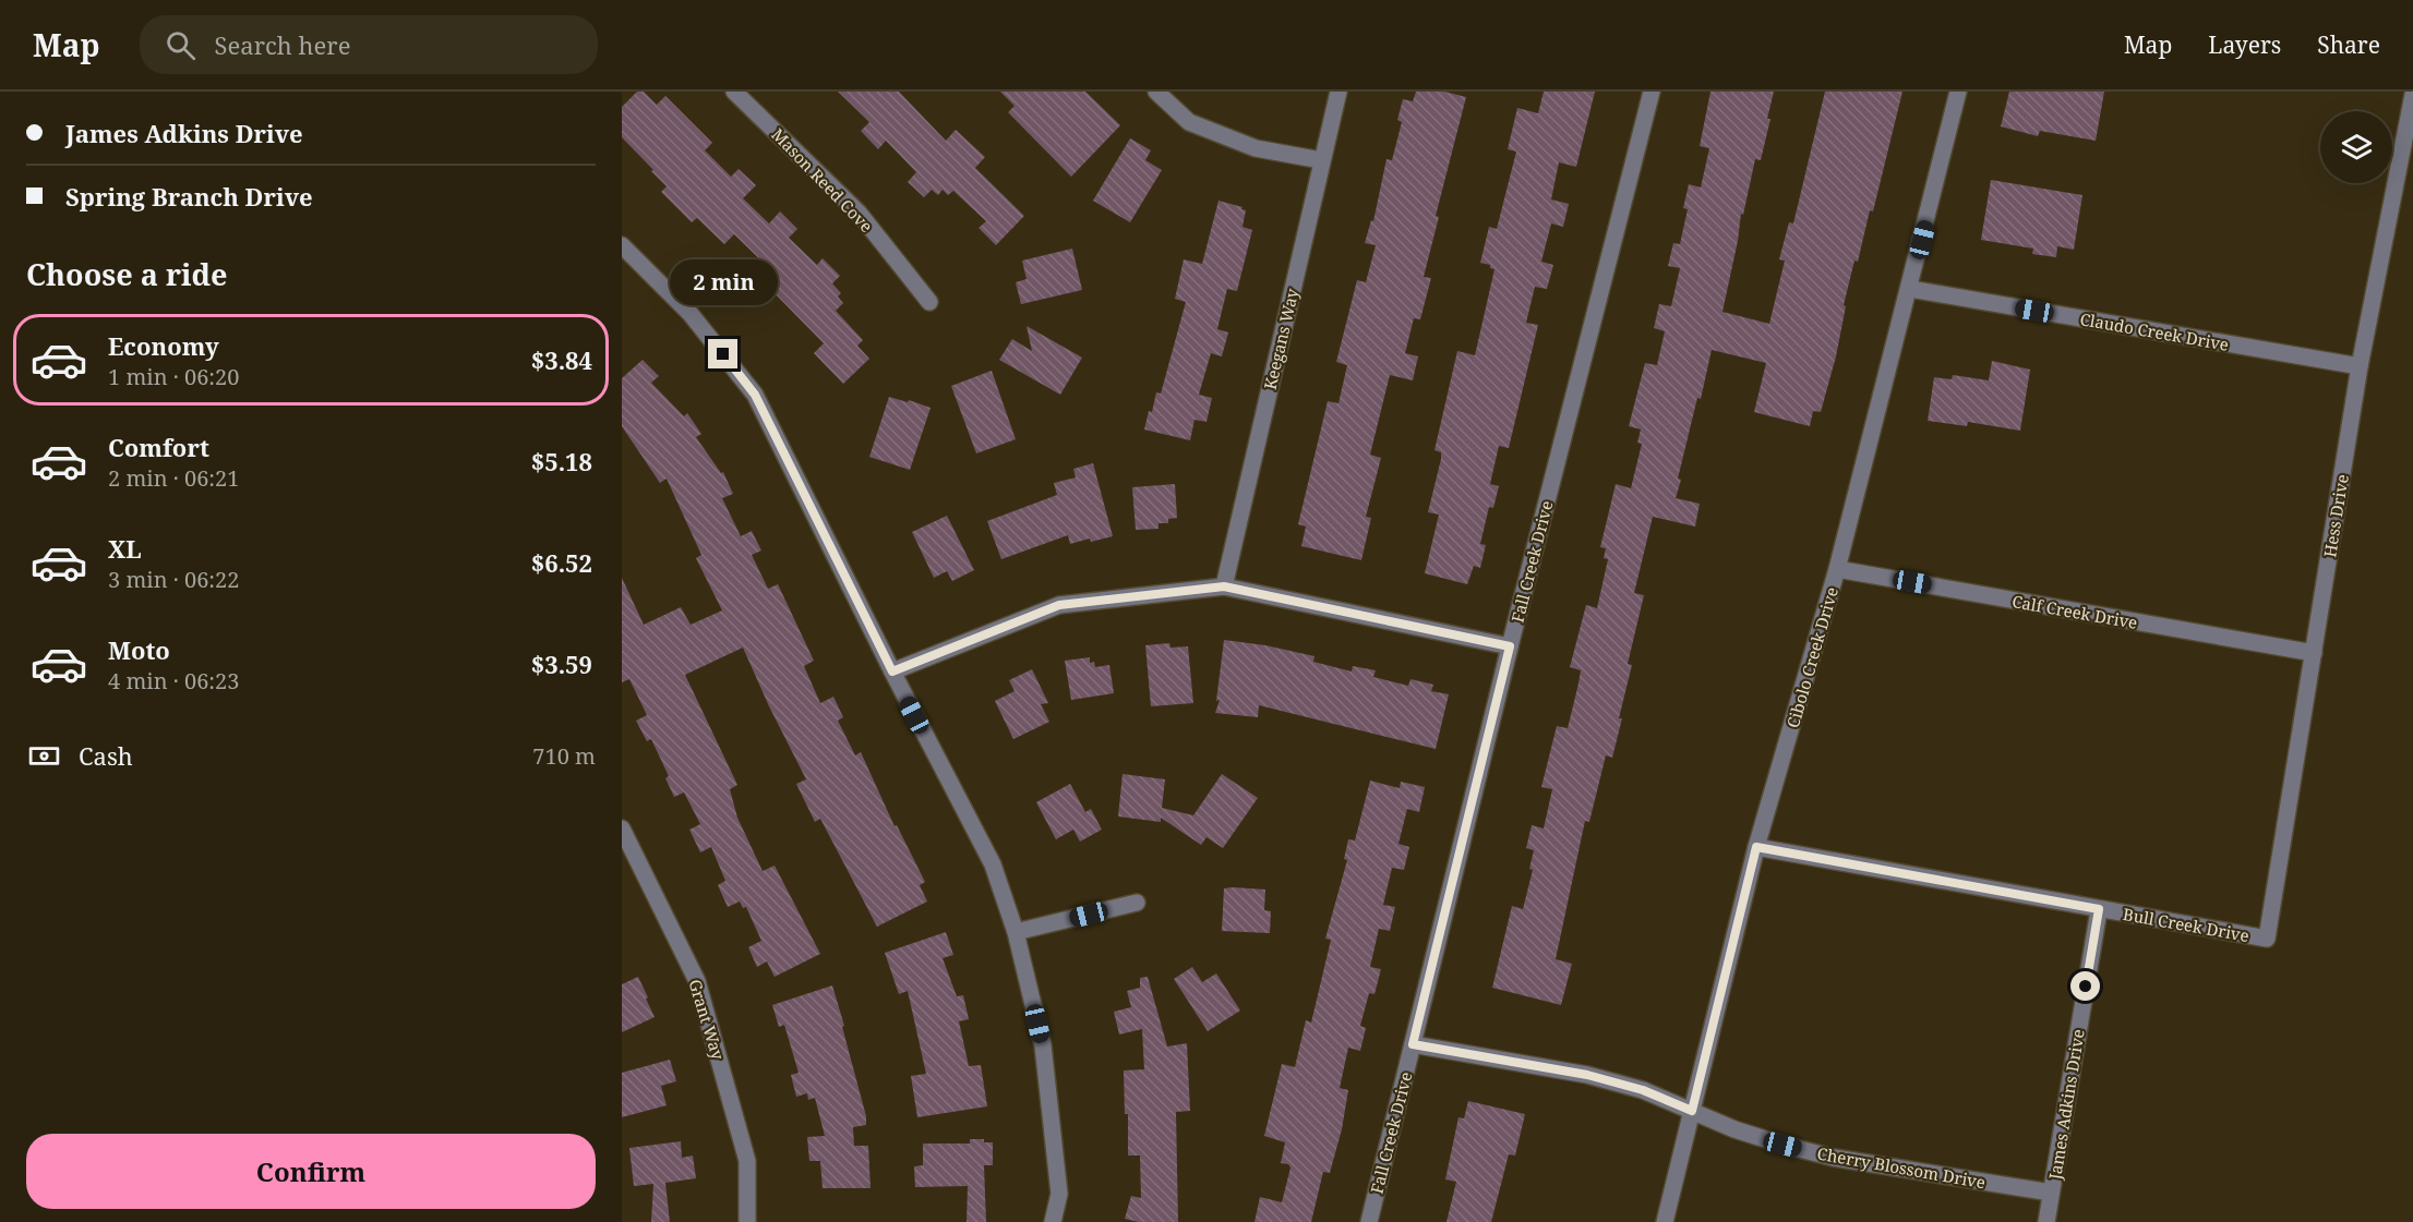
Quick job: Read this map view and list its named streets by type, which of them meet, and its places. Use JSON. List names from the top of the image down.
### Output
{
  "streets": {
    "street": [
      "Mason Reed Cove",
      "Claudo Creek Drive",
      "Keegans Way",
      "Hess Drive",
      "Fall Creek Drive",
      "Calf Creek Drive",
      "Cibolo Creek Drive",
      "Bull Creek Drive",
      "Grant Way",
      "James Adkins Drive",
      "Cherry Blossom Drive"
    ]
  },
  "crossings": [
    ["Claudo Creek Drive", "Hess Drive"],
    ["Claudo Creek Drive", "Cibolo Creek Drive"],
    ["Hess Drive", "Calf Creek Drive"],
    ["Hess Drive", "Bull Creek Drive"],
    ["Fall Creek Drive", "Cherry Blossom Drive"],
    ["Calf Creek Drive", "Cibolo Creek Drive"],
    ["Cibolo Creek Drive", "Bull Creek Drive"],
    ["Cibolo Creek Drive", "Cherry Blossom Drive"],
    ["Bull Creek Drive", "James Adkins Drive"],
    ["James Adkins Drive", "Cherry Blossom Drive"]
  ],
  "page": {
    "header": "Map",
    "search": "Search here",
    "nav": ["Map", "Layers", "Share"],
    "banner": ["James Adkins Drive", "Spring Branch Drive"],
    "heading": "Choose a ride",
    "bubble": "2 min",
    "list": [
      {
        "name": "Economy",
        "note": "1 min · 06:20",
        "value": "$3.84"
      },
      {
        "name": "Comfort",
        "note": "2 min · 06:21",
        "value": "$5.18"
      },
      {
        "name": "XL",
        "note": "3 min · 06:22",
        "value": "$6.52"
      },
      {
        "name": "Moto",
        "note": "4 min · 06:23",
        "value": "$3.59"
      }
    ],
    "pay": ["Cash", "710 m"],
    "buttons": "Confirm"
  }
}
